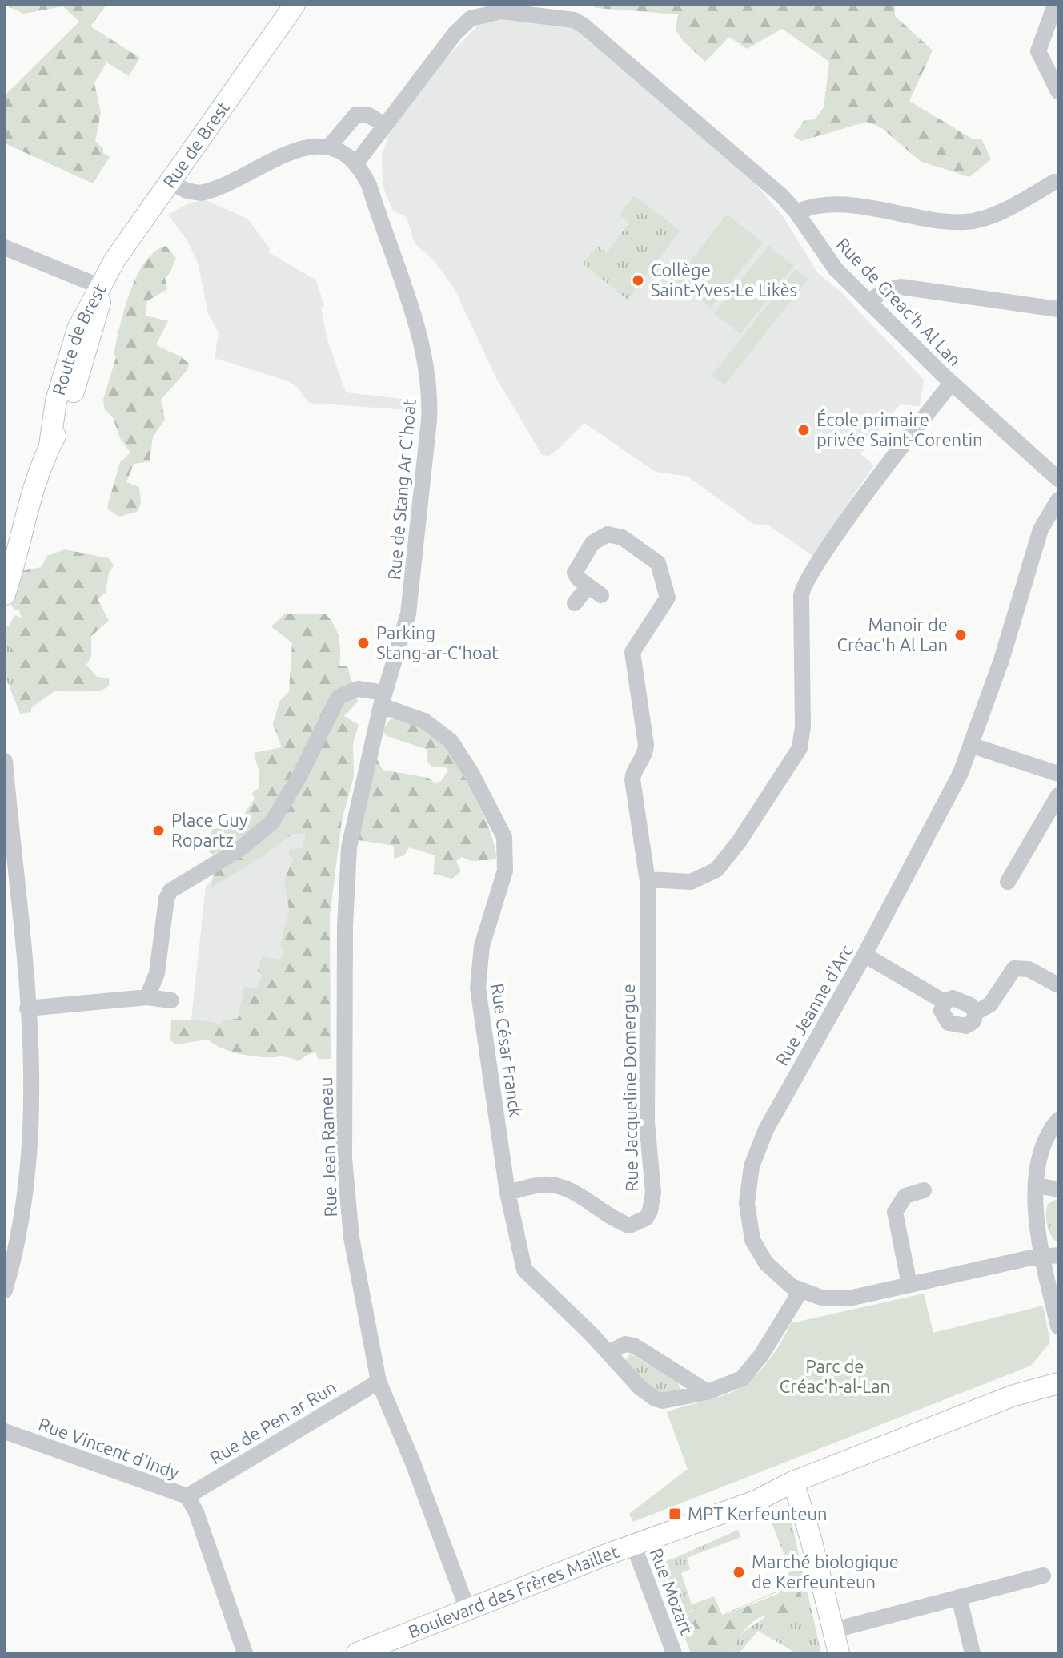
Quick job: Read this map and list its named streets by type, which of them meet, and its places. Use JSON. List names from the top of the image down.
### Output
{
  "streets": {
    "street": [
      "Rue de Brest",
      "Rue de Creac'h Al Lan",
      "Route de Brest",
      "Rue de Stang Ar C'hoat",
      "Rue Jeanne d'Arc",
      "Rue César Franck",
      "Rue Jacqueline Domergue",
      "Rue Jean Rameau",
      "Rue de Pen ar Run",
      "Rue Vincent d'Indy",
      "Boulevard des Frères Maillet",
      "Rue Mozart"
    ]
  },
  "crossings": [
    ["Rue de Brest", "Route de Brest"],
    ["Rue de Stang Ar C'hoat", "Rue César Franck"],
    ["Rue de Stang Ar C'hoat", "Rue Jean Rameau"],
    ["Rue César Franck", "Rue Jacqueline Domergue"],
    ["Rue César Franck", "Rue Jean Rameau"],
    ["Rue Jean Rameau", "Rue de Pen ar Run"],
    ["Rue Jean Rameau", "Boulevard des Frères Maillet"],
    ["Rue de Pen ar Run", "Rue Vincent d'Indy"],
    ["Boulevard des Frères Maillet", "Rue Mozart"]
  ],
  "parks": ["Parc de Créac'h-al-Lan"],
  "places": {
    "other": [
      "Collège Saint-Yves-Le Likès",
      "École primaire privée Saint-Corentin",
      "Manoir de Créac'h Al Lan",
      "Parking Stang-ar-C'hoat",
      "Place Guy Ropartz",
      "Marché biologique de Kerfeunteun"
    ],
    "transit": ["MPT Kerfeunteun"]
  }
}
